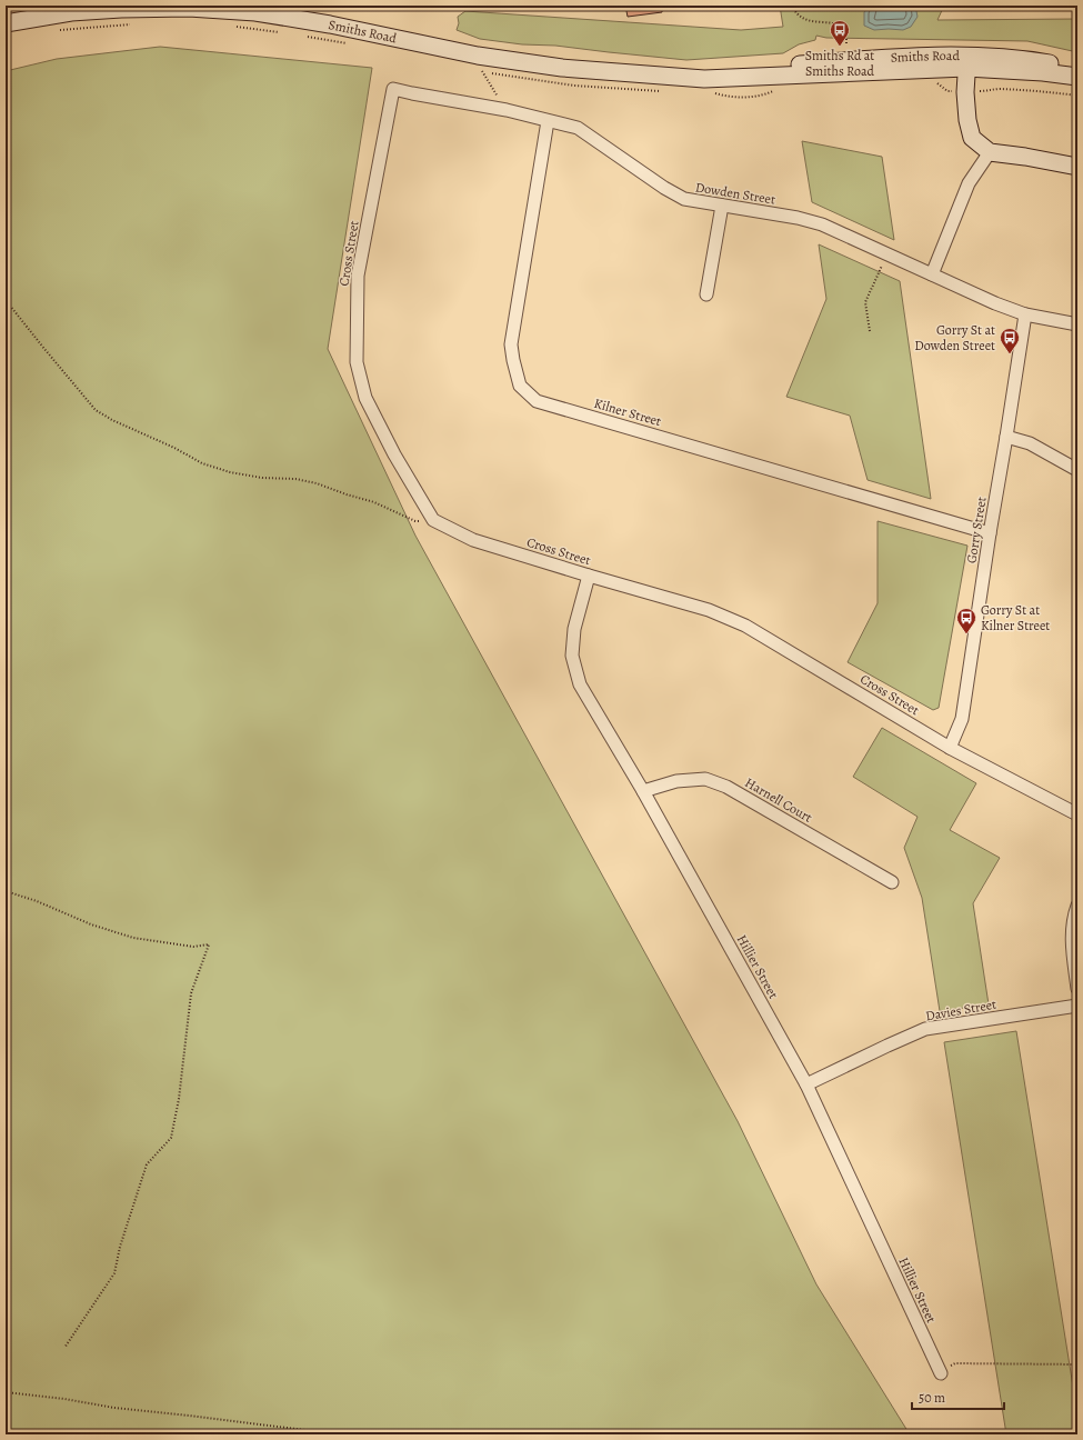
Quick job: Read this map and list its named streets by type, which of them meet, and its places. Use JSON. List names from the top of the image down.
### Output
{
  "streets": {
    "street": [
      "Smiths Road",
      "Dowden Street",
      "Cross Street",
      "Kilner Street",
      "Gorry Street",
      "Harnell Court",
      "Hillier Street",
      "Davies Street"
    ]
  },
  "crossings": [
    ["Dowden Street", "Cross Street"],
    ["Dowden Street", "Kilner Street"],
    ["Dowden Street", "Gorry Street"],
    ["Cross Street", "Gorry Street"],
    ["Cross Street", "Hillier Street"],
    ["Kilner Street", "Gorry Street"],
    ["Harnell Court", "Hillier Street"],
    ["Hillier Street", "Davies Street"]
  ],
  "places": {
    "bus stop": ["Smiths Rd at Smiths Road", "Gorry St at Dowden Street", "Gorry St at Kilner Street"]
  },
  "scale_bar": "50 m"
}
